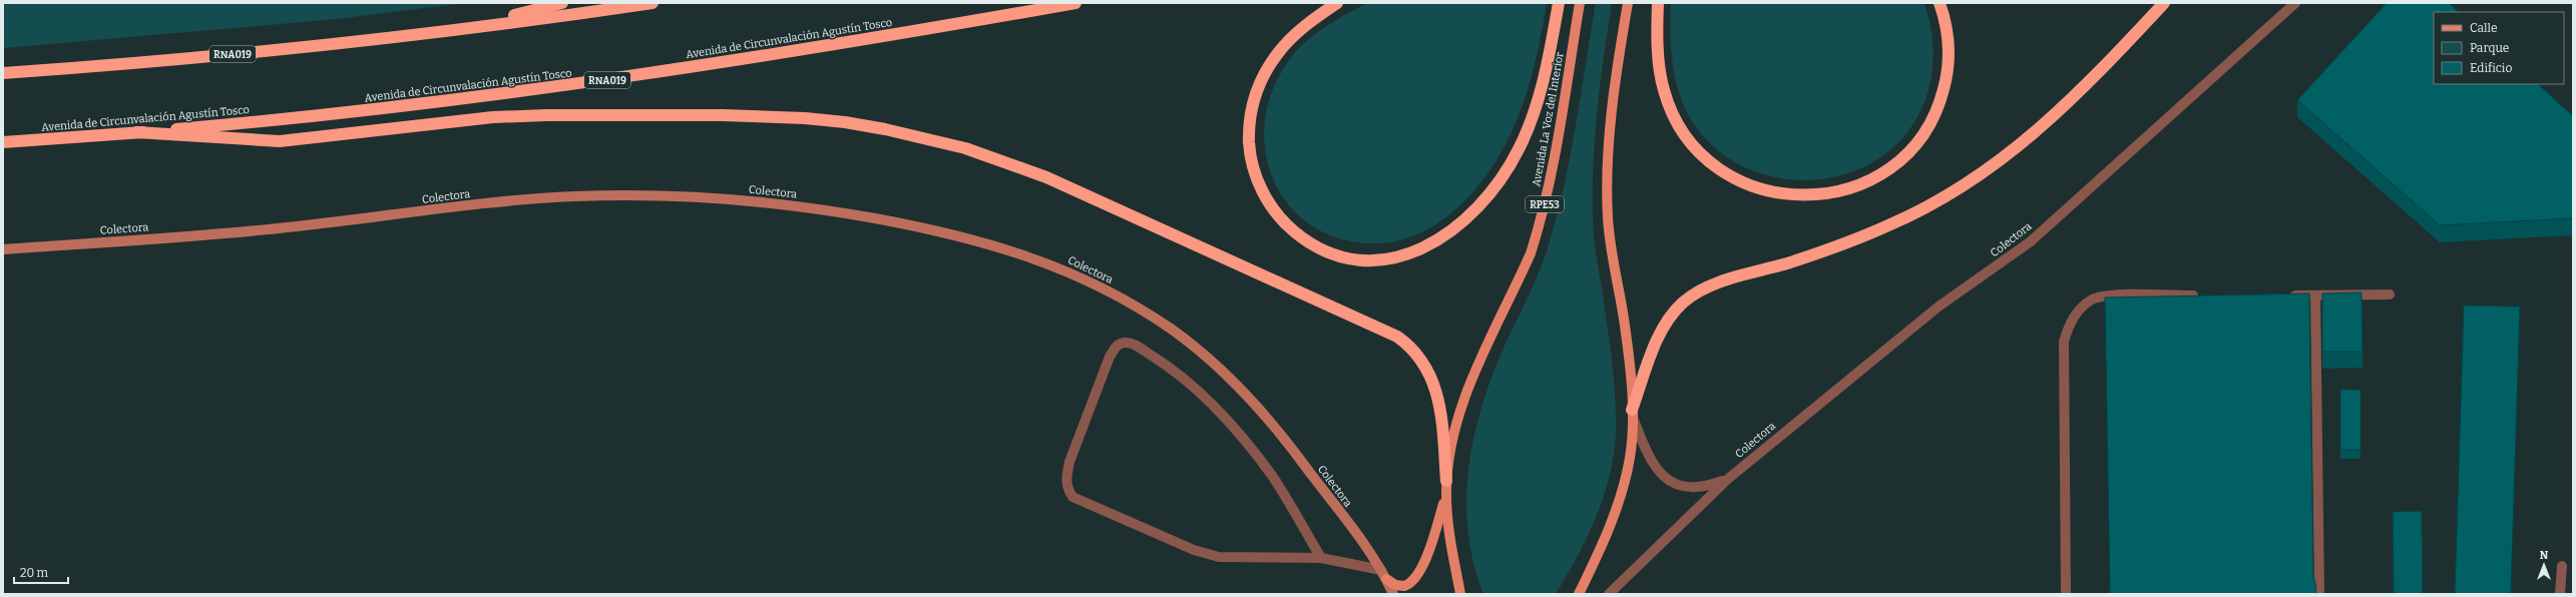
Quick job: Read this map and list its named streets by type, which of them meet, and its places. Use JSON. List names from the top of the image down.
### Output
{
  "streets": {
    "highway": ["Avenida de Circunvalación Agustín Tosco", "RNA019"],
    "main road": ["Avenida La Voz del Interior", "Colectora", "RPE53"]
  },
  "legend": ["Calle", "Parque", "Edificio"],
  "scale_bar": "20 m",
  "north": "top"
}
